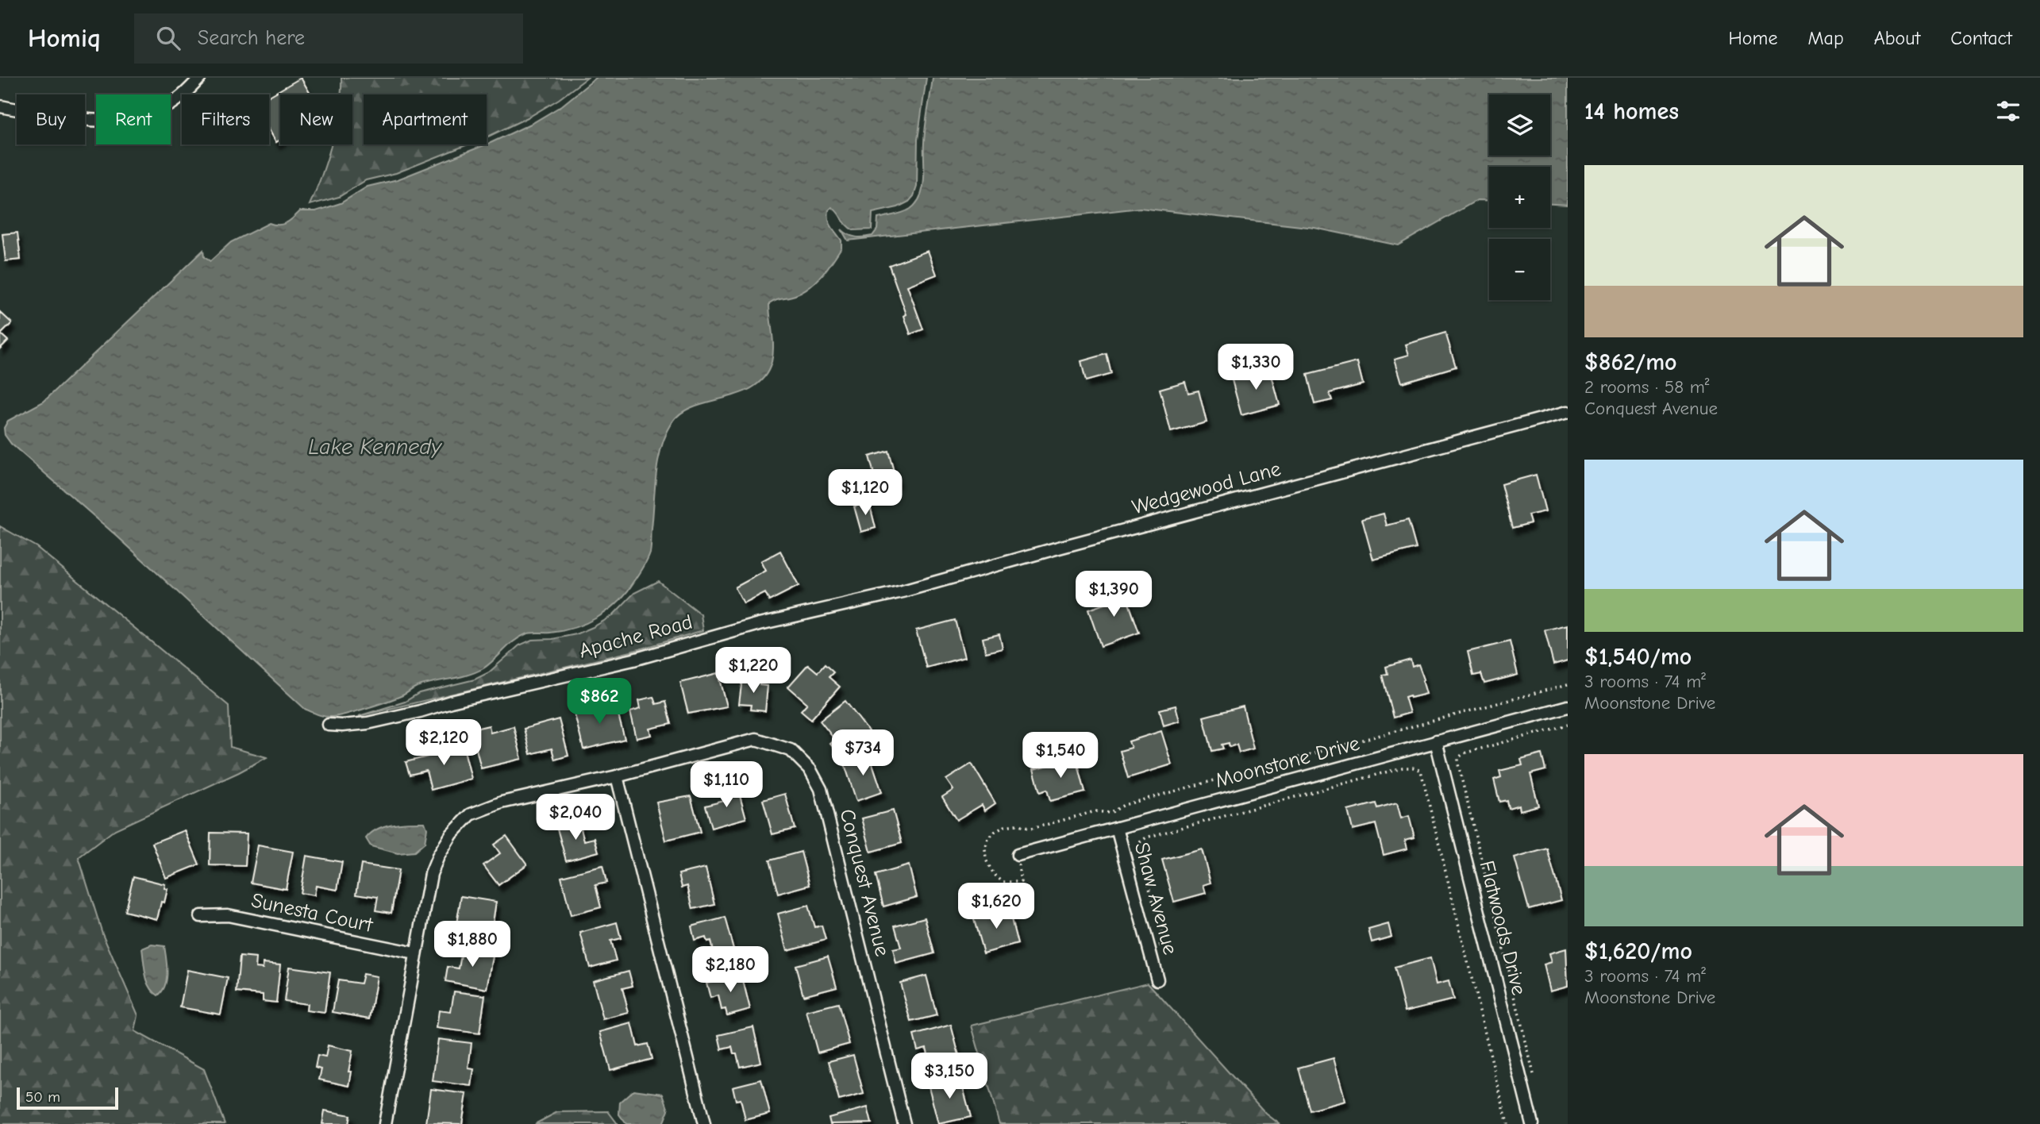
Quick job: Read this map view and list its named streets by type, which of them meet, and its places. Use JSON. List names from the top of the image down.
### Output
{
  "streets": {
    "street": [
      "Wedgewood Lane",
      "Apache Road",
      "Moonstone Drive",
      "Conquest Avenue",
      "Shaw Avenue",
      "Sunesta Court",
      "Flatwoods Drive"
    ]
  },
  "crossings": [
    ["Wedgewood Lane", "Apache Road"],
    ["Moonstone Drive", "Shaw Avenue"],
    ["Moonstone Drive", "Flatwoods Drive"],
    ["Conquest Avenue", "Sunesta Court"]
  ],
  "water": ["Lake Kennedy"],
  "scale_bar": "50 m",
  "page": {
    "header": "Homiq",
    "search": "Search here",
    "nav": [
      "Home",
      "Map",
      "About",
      "Contact"
    ],
    "heading": "14 homes",
    "map_buttons": ["+", "−"],
    "chip": [
      "Buy",
      "Rent",
      "Filters",
      "New",
      "Apartment"
    ],
    "list": [
      {
        "name": "$862/mo",
        "note": "2 rooms · 58 m² · Conquest Avenue"
      },
      {
        "name": "$1,540/mo",
        "note": "3 rooms · 74 m² · Moonstone Drive"
      },
      {
        "name": "$1,620/mo",
        "note": "3 rooms · 74 m² · Moonstone Drive"
      }
    ],
    "price": [
      "$1,330",
      "$1,120",
      "$1,390",
      "$1,220",
      "$862",
      "$2,120",
      "$734",
      "$1,540",
      "$1,110",
      "$2,040",
      "$1,620",
      "$1,880",
      "$2,180",
      "$3,150"
    ],
    "scale": "50 m"
  }
}
